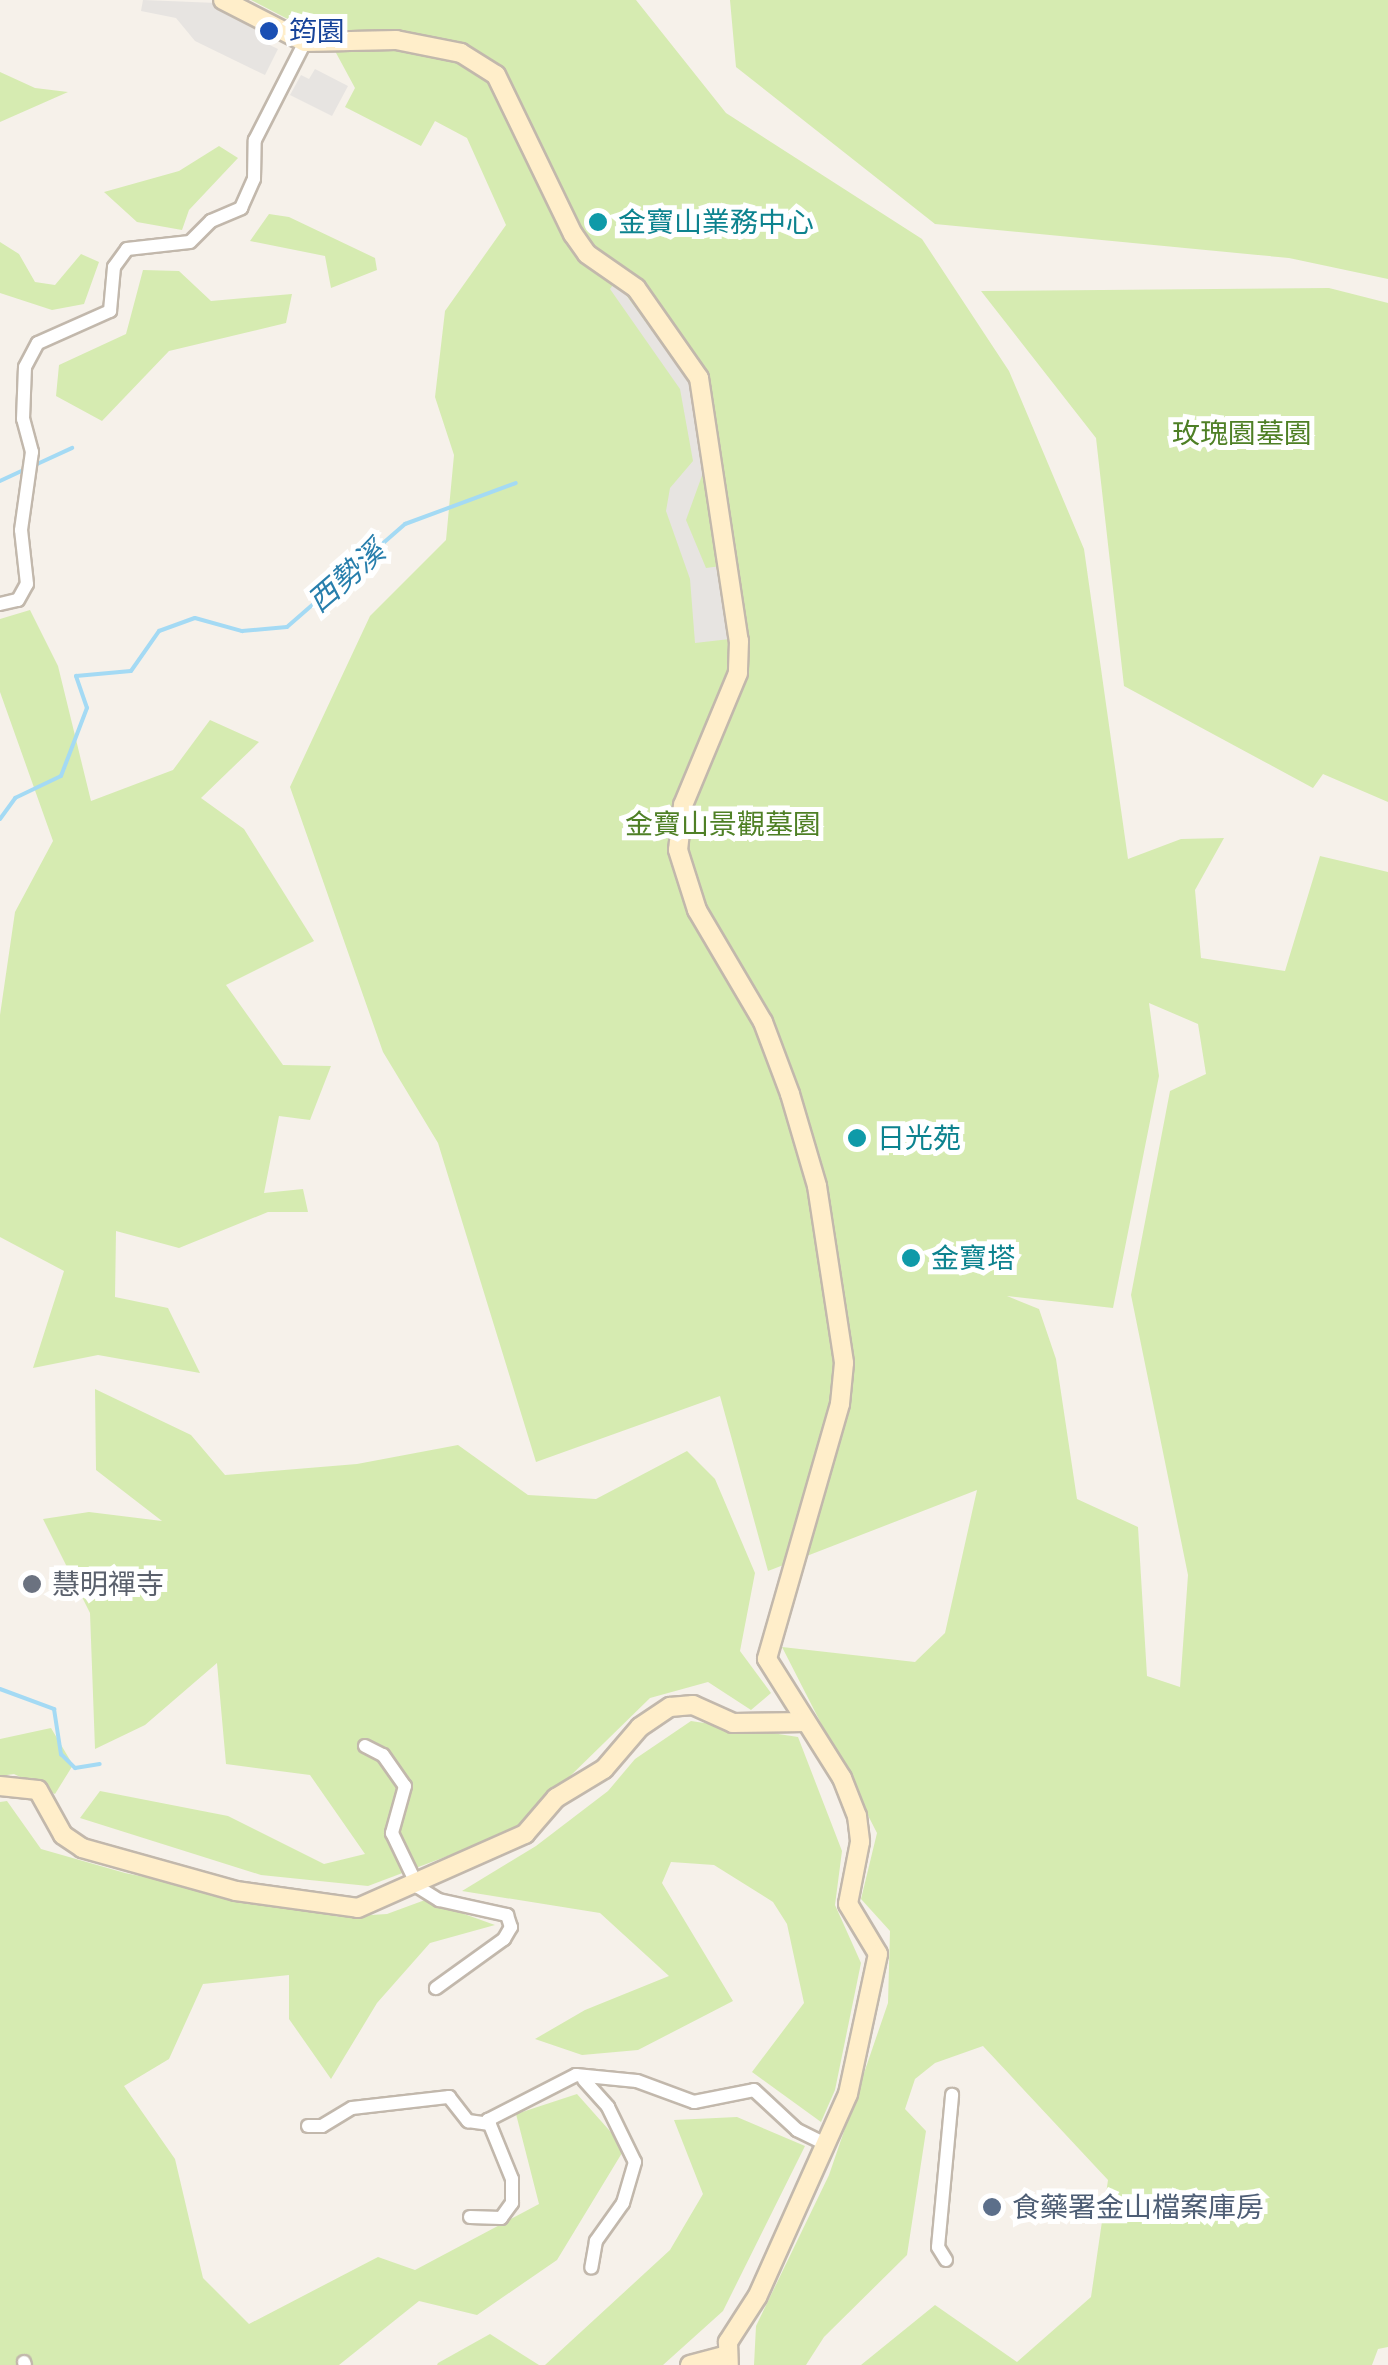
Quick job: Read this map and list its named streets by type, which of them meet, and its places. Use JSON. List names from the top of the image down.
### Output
{
  "water": ["西勢溪"],
  "parks": ["玫瑰園墓園", "金寶山景觀墓園"],
  "places": [
    "筠園",
    "金寶山業務中心",
    "日光苑",
    "金寶塔",
    "慧明禪寺",
    "食藥署金山檔案庫房"
  ]
}
